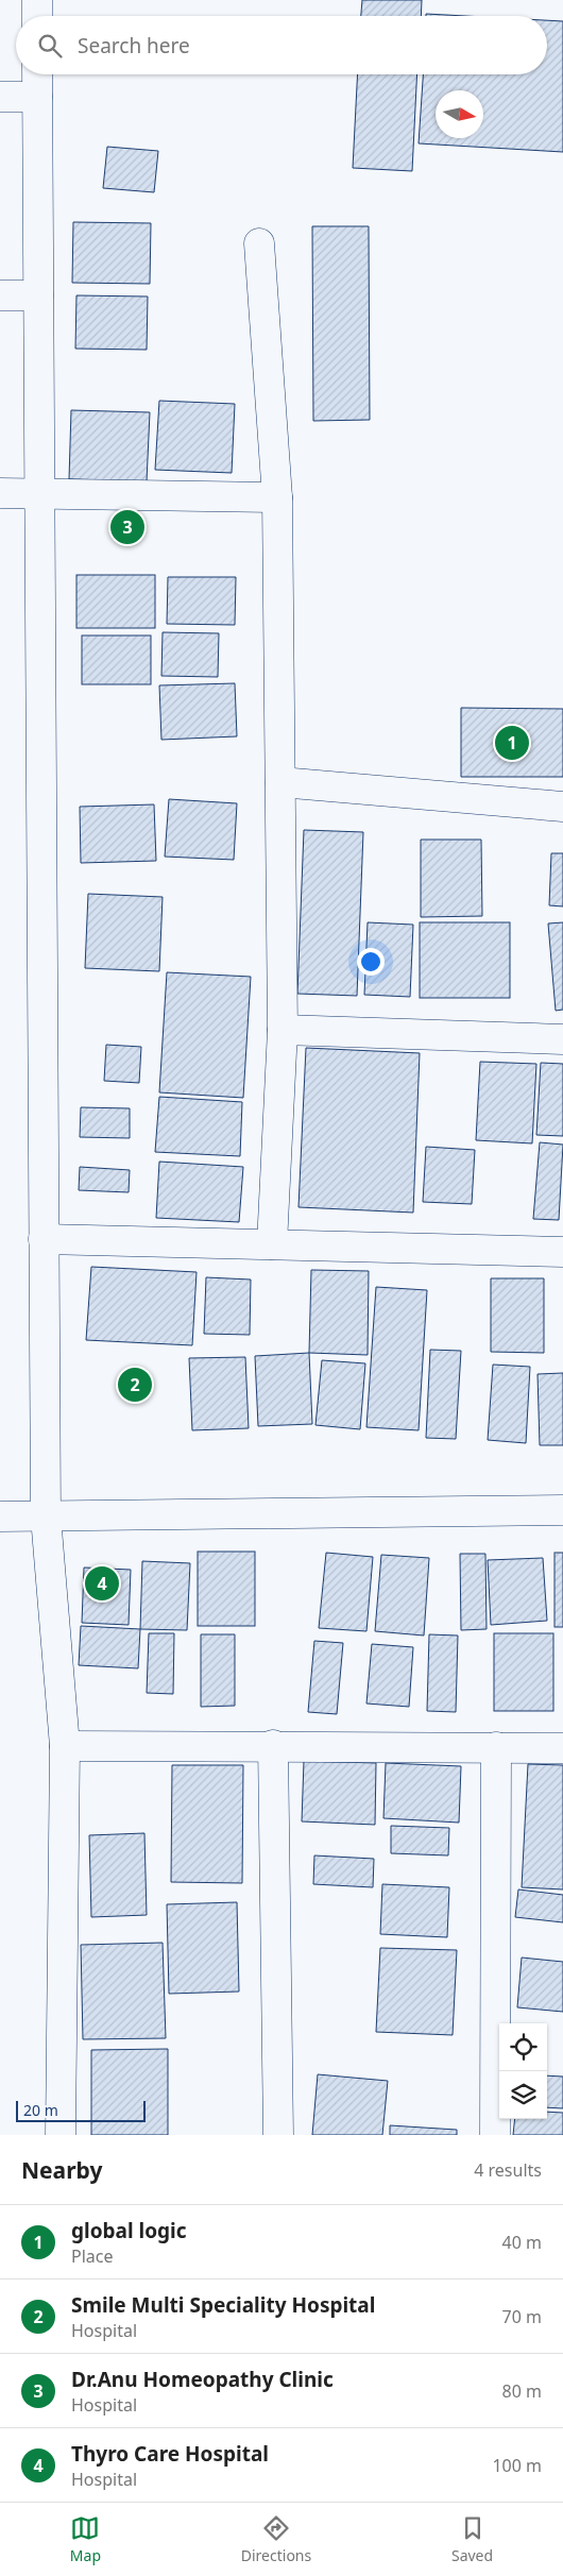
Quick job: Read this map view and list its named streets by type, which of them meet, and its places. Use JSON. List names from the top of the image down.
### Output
{
  "scale_bar": "20 m",
  "north": "right",
  "page": {
    "search": "Search here",
    "pins": [
      "3",
      "1",
      "2",
      "4"
    ],
    "scale": "20 m",
    "heading": ["Nearby", "4 results"],
    "list": [
      {
        "mark": "1",
        "name": "global logic",
        "note": "Place",
        "value": "40 m"
      },
      {
        "mark": "2",
        "name": "Smile Multi Speciality Hospital",
        "note": "Hospital",
        "value": "70 m"
      },
      {
        "mark": "3",
        "name": "Dr.Anu Homeopathy Clinic",
        "note": "Hospital",
        "value": "80 m"
      },
      {
        "mark": "4",
        "name": "Thyro Care Hospital",
        "note": "Hospital",
        "value": "100 m"
      }
    ],
    "nav": ["Map", "Directions", "Saved"]
  }
}
